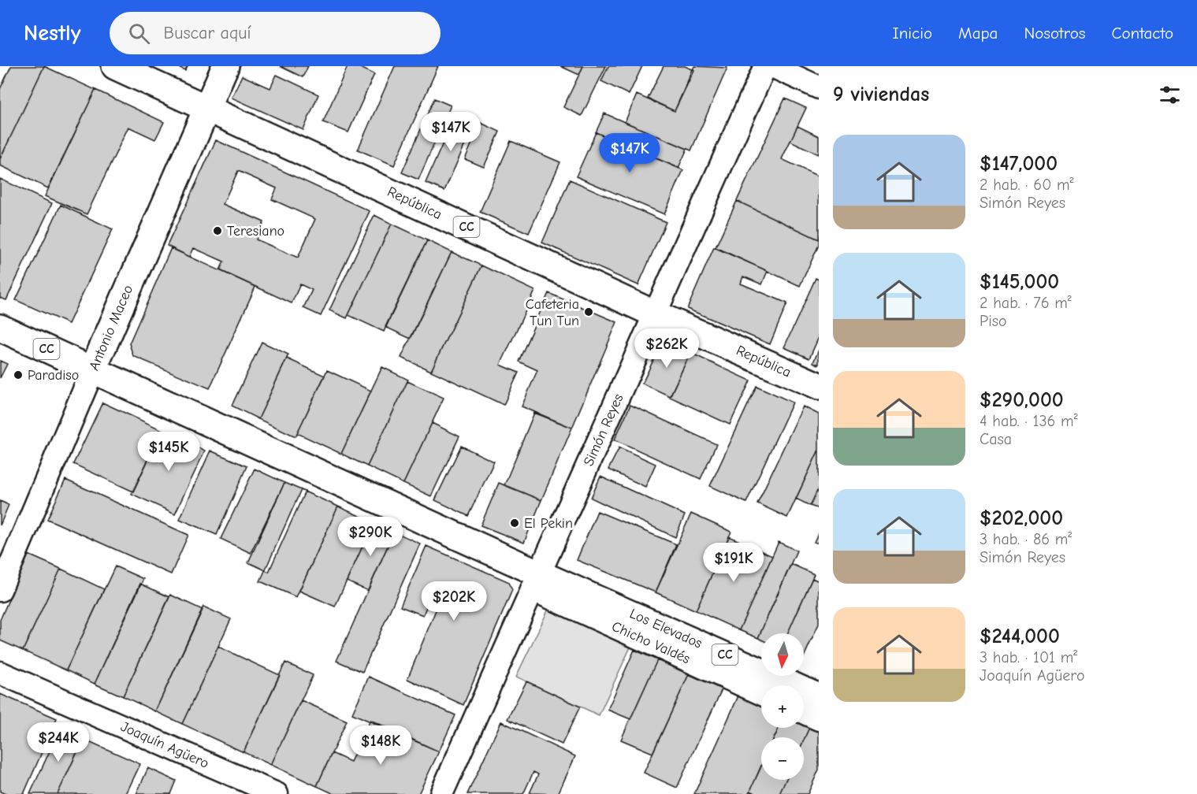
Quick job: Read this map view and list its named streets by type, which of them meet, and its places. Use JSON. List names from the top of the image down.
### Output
{
  "streets": {
    "main road": [
      "República",
      "CC",
      "Antonio Maceo",
      "Los Elevados"
    ],
    "street": ["Simón Reyes", "Chicho Valdés", "Joaquín Agüero"]
  },
  "crossings": [
    ["República", "Antonio Maceo"],
    ["República", "Simón Reyes"],
    ["CC", "Antonio Maceo"],
    ["CC", "Simón Reyes"],
    ["CC", "Los Elevados"],
    ["CC", "Chicho Valdés"],
    ["Simón Reyes", "Los Elevados"],
    ["Simón Reyes", "Chicho Valdés"],
    ["Los Elevados", "Chicho Valdés"]
  ],
  "places": [
    "Teresiano",
    "Cafeteria Tun Tun",
    "Paradiso",
    "El Pekin"
  ],
  "north": "bottom",
  "page": {
    "header": "Nestly",
    "search": "Buscar aquí",
    "nav": [
      "Inicio",
      "Mapa",
      "Nosotros",
      "Contacto"
    ],
    "heading": "9 viviendas",
    "price": [
      "$147K",
      "$147K",
      "$262K",
      "$145K",
      "$290K",
      "$191K",
      "$202K",
      "$244K",
      "$148K"
    ],
    "list": [
      {
        "name": "$147,000",
        "note": "2 hab. · 60 m² · Simón Reyes"
      },
      {
        "name": "$145,000",
        "note": "2 hab. · 76 m² · Piso"
      },
      {
        "name": "$290,000",
        "note": "4 hab. · 136 m² · Casa"
      },
      {
        "name": "$202,000",
        "note": "3 hab. · 86 m² · Simón Reyes"
      },
      {
        "name": "$244,000",
        "note": "3 hab. · 101 m² · Joaquín Agüero"
      }
    ],
    "map_buttons": ["+", "−"]
  }
}
